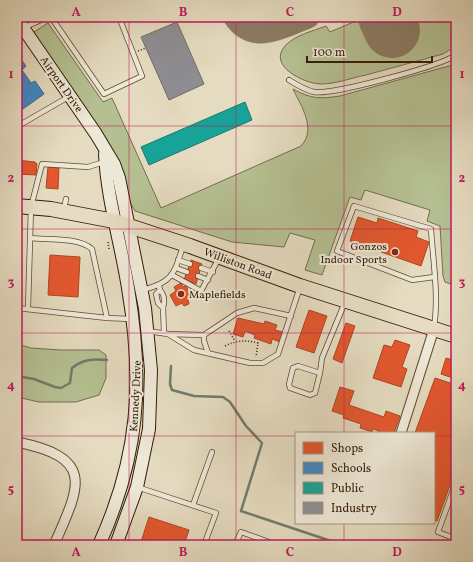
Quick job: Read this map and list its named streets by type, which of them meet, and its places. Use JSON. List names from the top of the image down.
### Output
{
  "streets": {
    "main road": ["Airport Drive", "Williston Road", "Kennedy Drive"]
  },
  "crossings": [
    ["Airport Drive", "Williston Road"],
    ["Airport Drive", "Kennedy Drive"],
    ["Williston Road", "Kennedy Drive"]
  ],
  "places": ["Gonzos Indoor Sports", "Maplefields"],
  "legend": [
    "Shops",
    "Schools",
    "Public",
    "Industry"
  ],
  "scale_bar": "100 m",
  "grid": {
    "columns": [
      "A",
      "B",
      "C",
      "D"
    ],
    "rows": [
      "1",
      "2",
      "3",
      "4",
      "5"
    ]
  }
}
